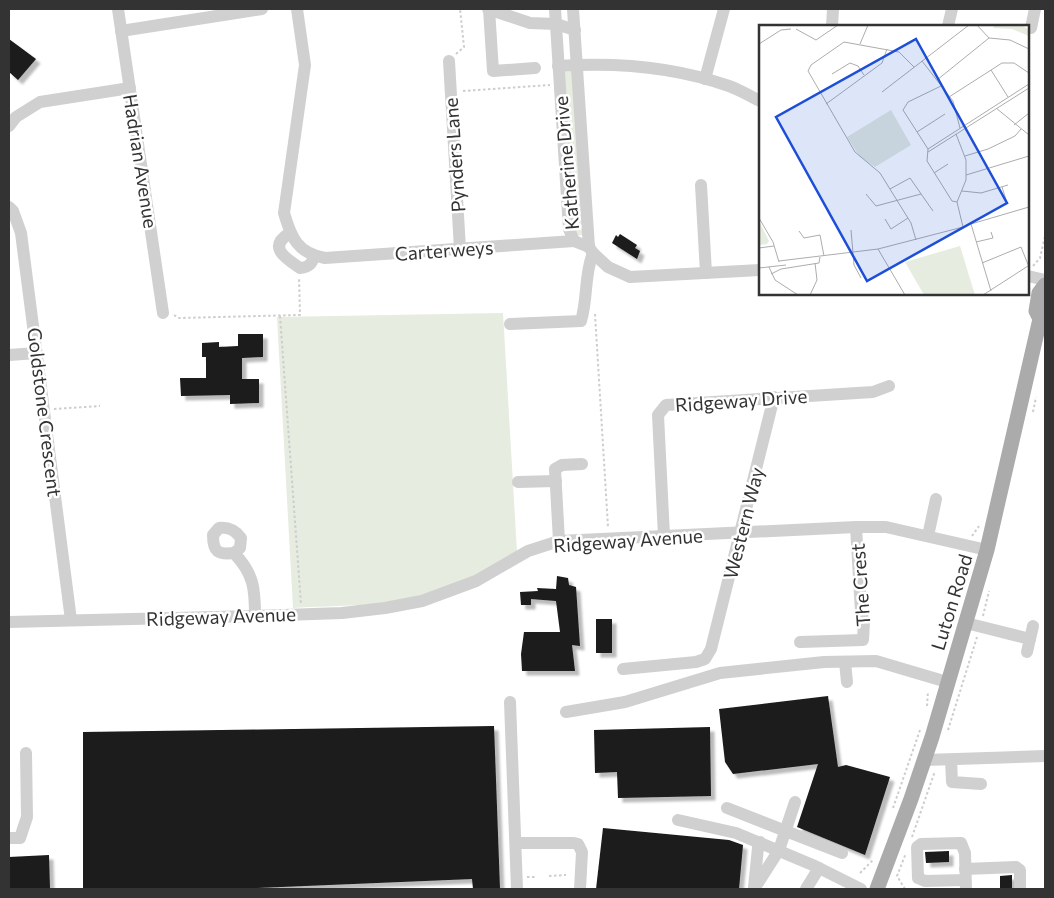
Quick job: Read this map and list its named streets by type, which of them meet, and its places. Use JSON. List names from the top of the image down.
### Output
{
  "streets": {
    "main road": ["Luton Road"],
    "street": [
      "Pynders Lane",
      "Hadrian Avenue",
      "Katherine Drive",
      "Carterweys",
      "Ridgeway Drive",
      "Goldstone Crescent",
      "Western Way",
      "Ridgeway Avenue",
      "The Crest"
    ]
  },
  "crossings": [
    ["Pynders Lane", "Carterweys"],
    ["Katherine Drive", "Carterweys"],
    ["Ridgeway Drive", "Western Way"],
    ["Ridgeway Drive", "Ridgeway Avenue"],
    ["Goldstone Crescent", "Ridgeway Avenue"],
    ["Western Way", "Ridgeway Avenue"],
    ["Ridgeway Avenue", "The Crest"],
    ["Ridgeway Avenue", "Luton Road"]
  ]
}
